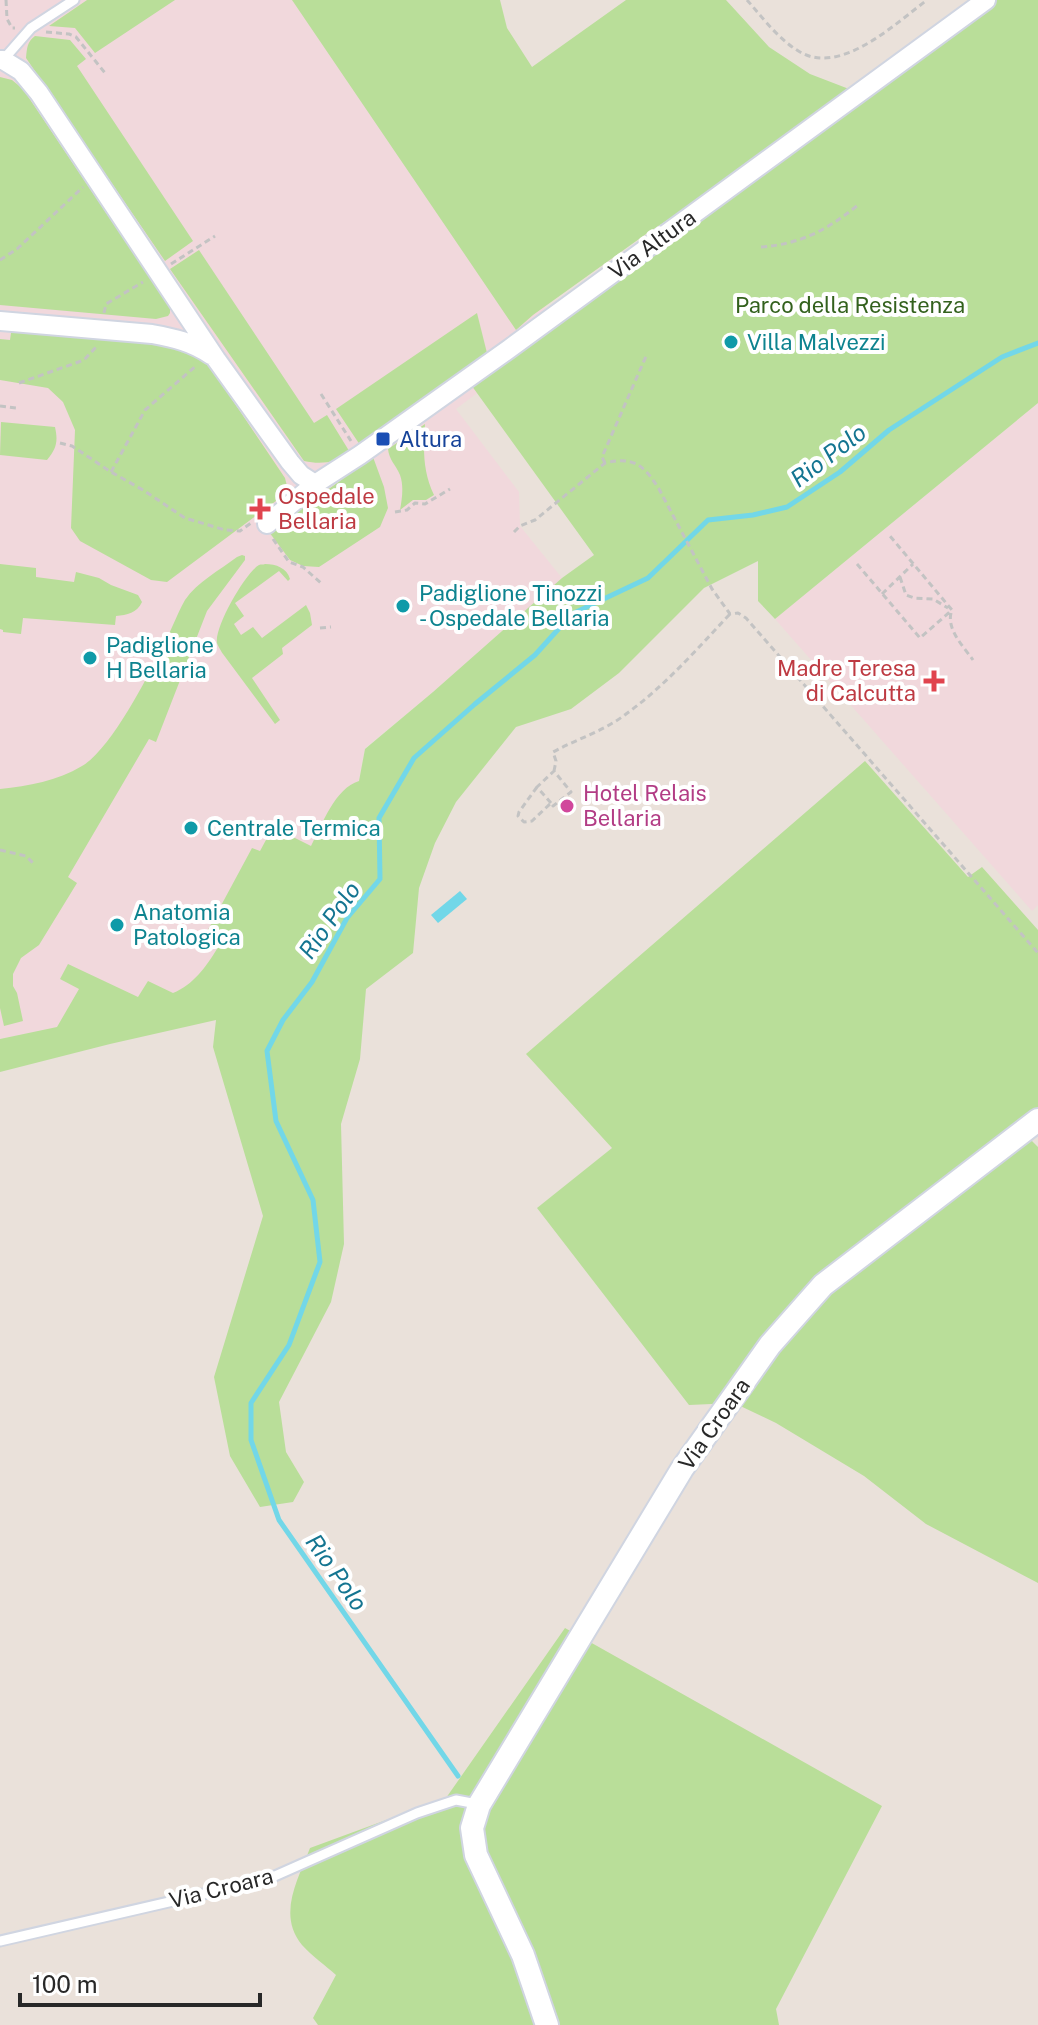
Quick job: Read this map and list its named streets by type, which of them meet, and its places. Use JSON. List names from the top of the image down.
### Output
{
  "streets": {
    "street": ["Via Altura", "Via Croara"]
  },
  "water": ["Rio Polo"],
  "parks": ["Parco della Resistenza"],
  "places": {
    "other": [
      "Villa Malvezzi",
      "Padiglione Tinozzi - Ospedale Bellaria",
      "Padiglione H Bellaria",
      "Hotel Relais Bellaria",
      "Centrale Termica",
      "Anatomia Patologica"
    ],
    "transit": ["Altura"],
    "health": ["Ospedale Bellaria", "Madre Teresa di Calcutta"]
  },
  "scale_bar": "100 m"
}
